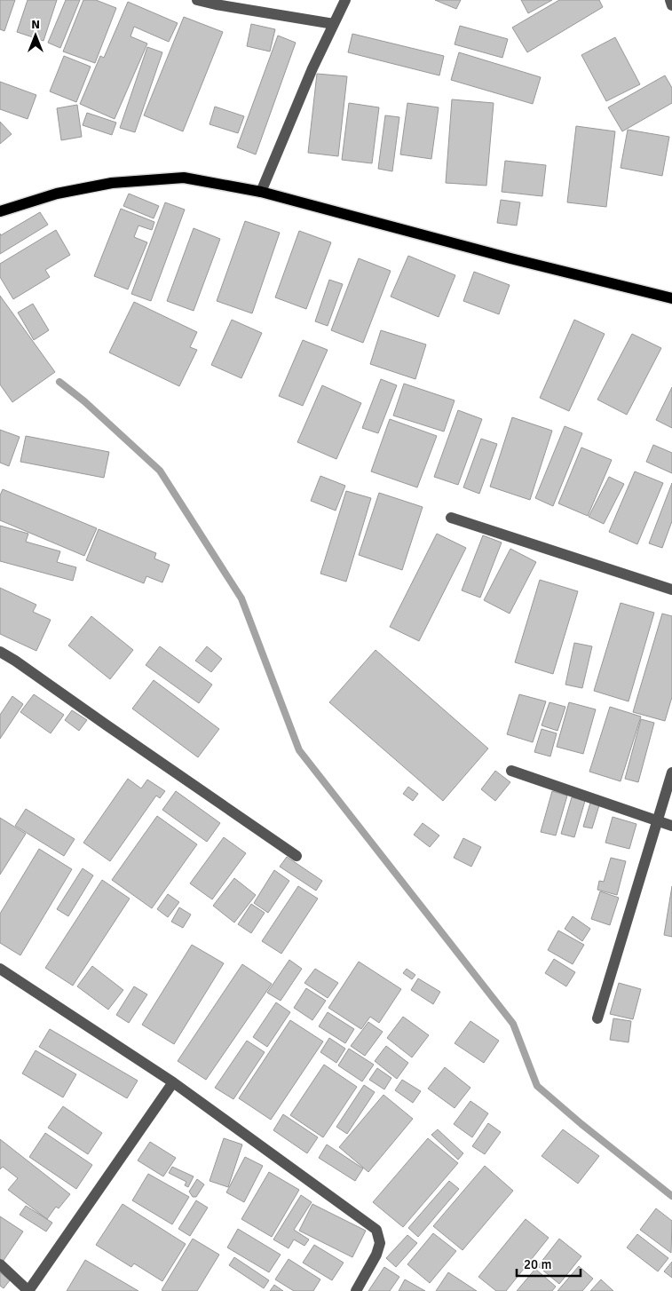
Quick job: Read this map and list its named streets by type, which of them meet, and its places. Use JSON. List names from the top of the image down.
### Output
{
  "scale_bar": "20 m",
  "north": "top"
}
